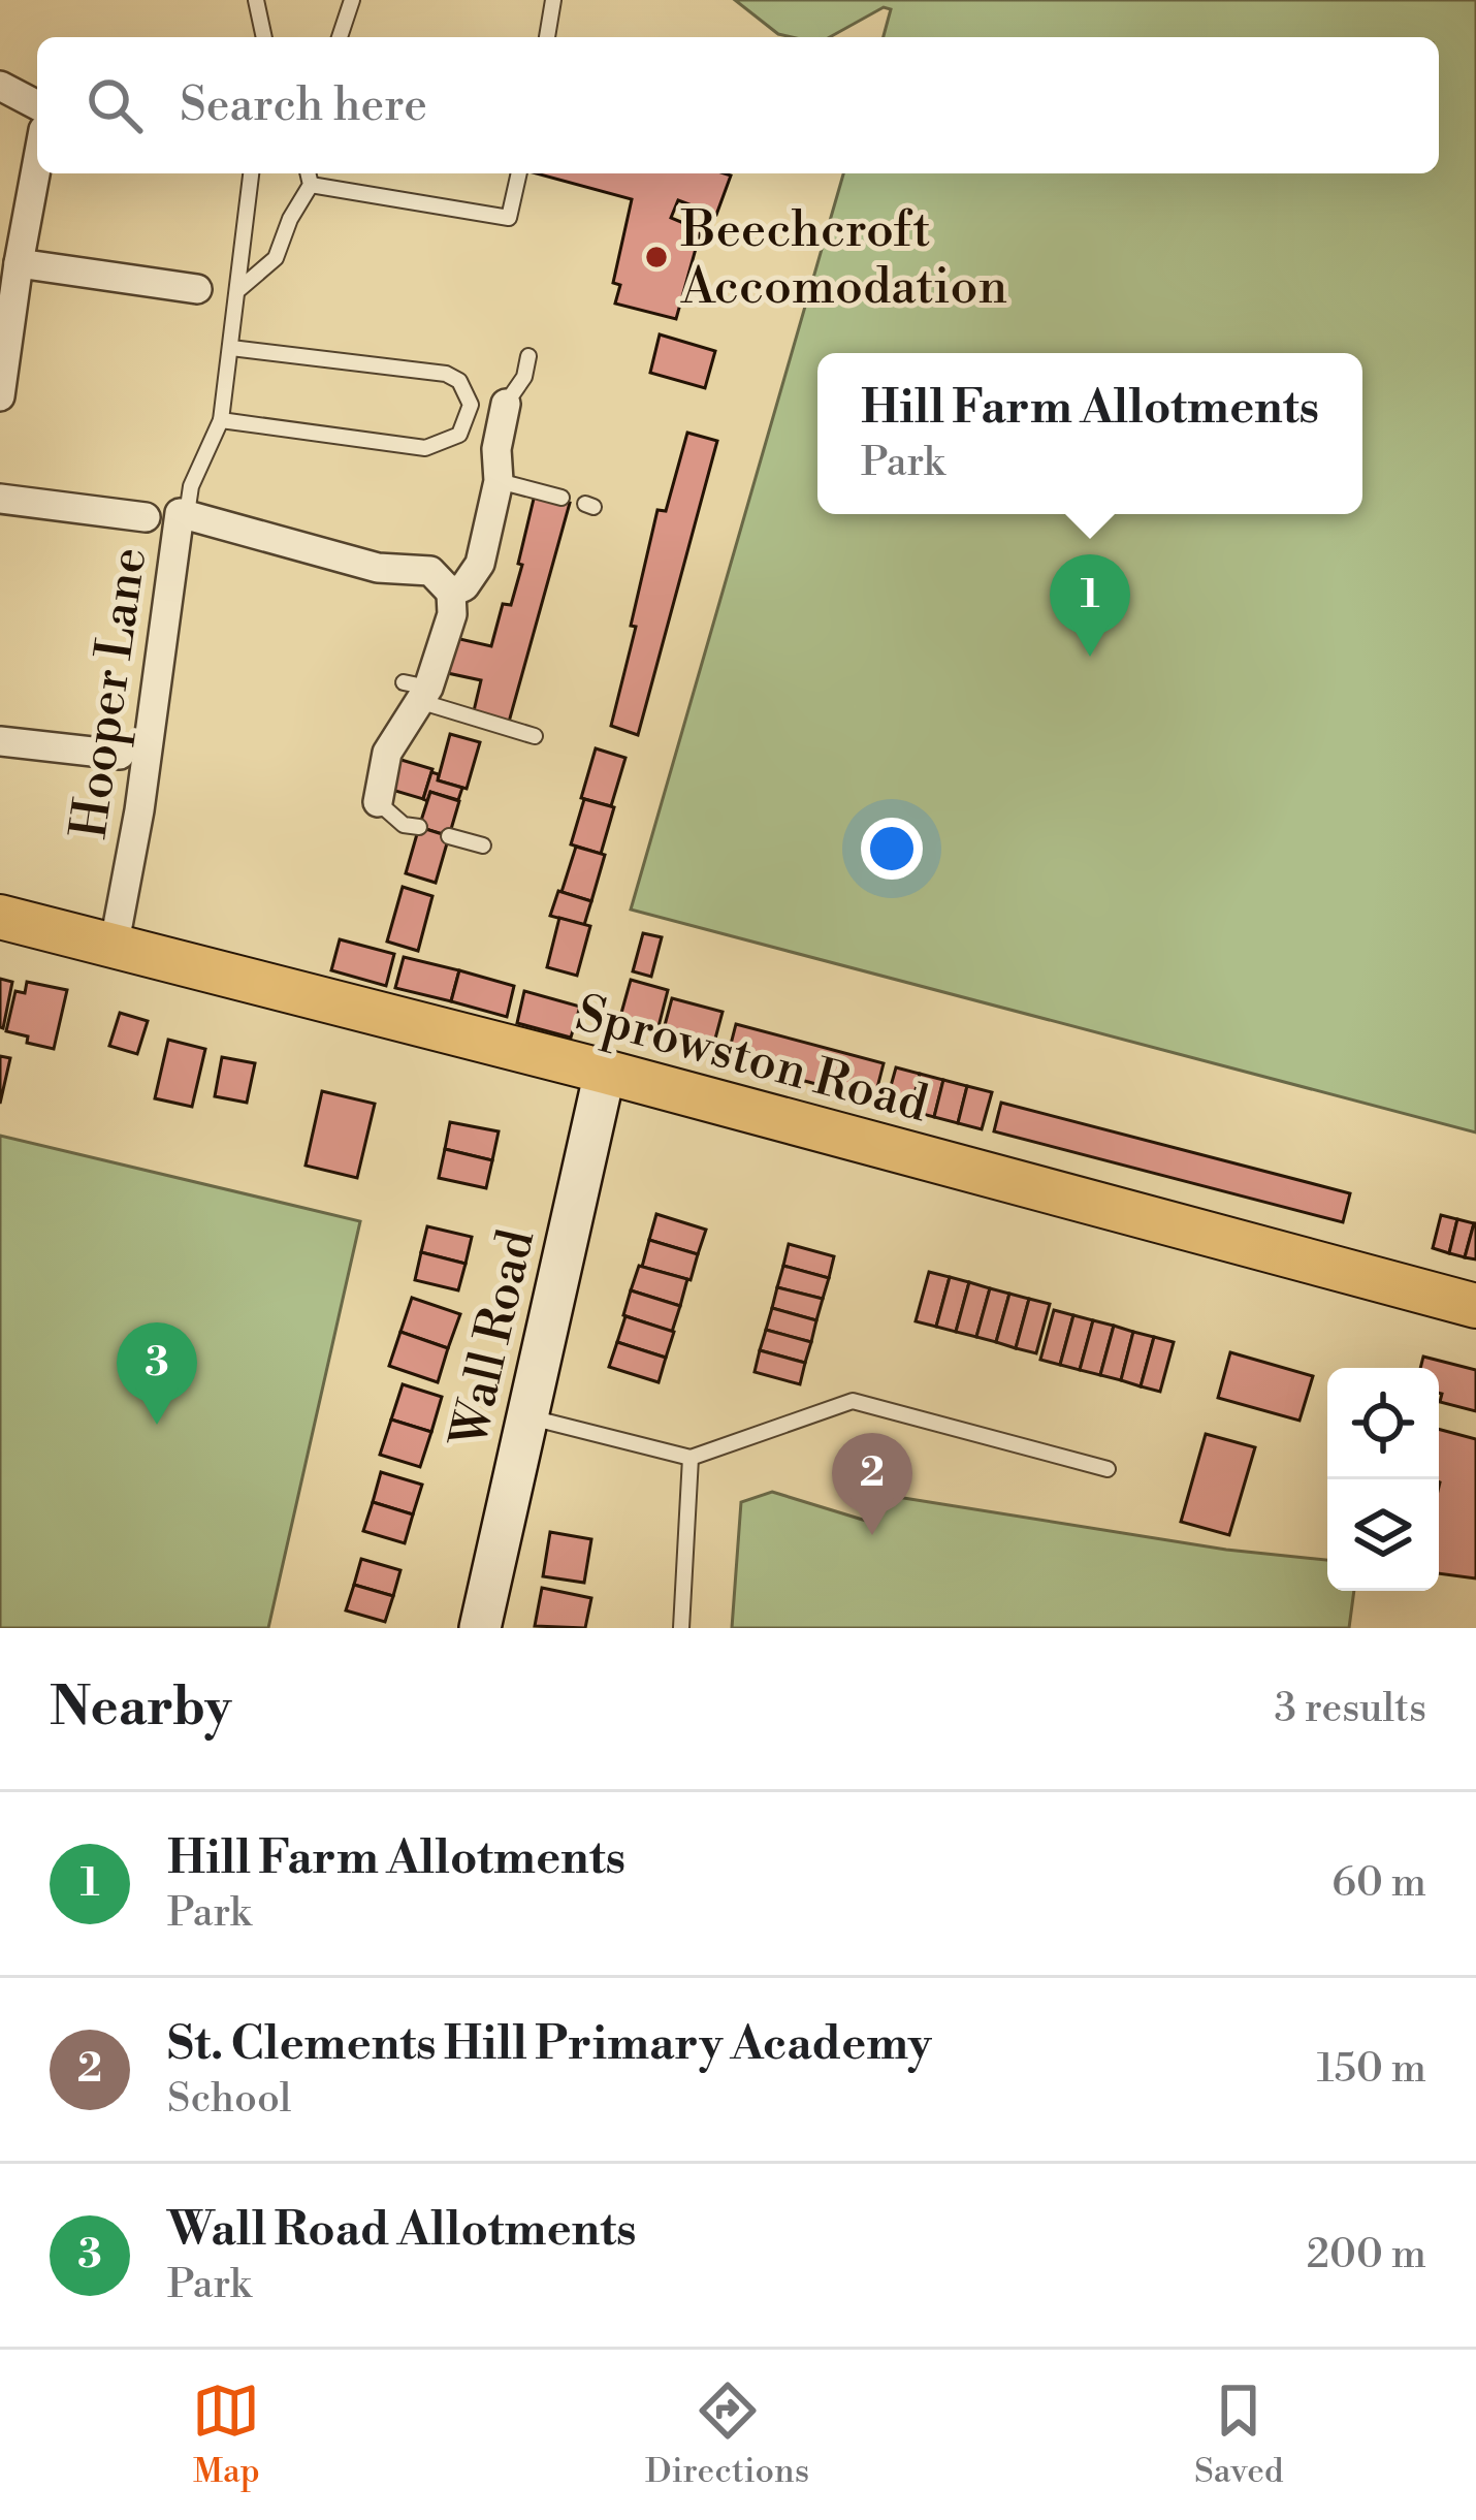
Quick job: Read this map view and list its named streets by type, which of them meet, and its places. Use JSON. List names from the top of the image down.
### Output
{
  "streets": {
    "main road": ["Sprowston Road"],
    "street": ["Hooper Lane", "Wall Road"]
  },
  "crossings": [
    ["Hooper Lane", "Sprowston Road"],
    ["Sprowston Road", "Wall Road"]
  ],
  "places": ["Beechcroft Accomodation"],
  "page": {
    "search": "Search here",
    "popup": ["Hill Farm Allotments", "Park"],
    "pins": ["1", "3", "2"],
    "heading": ["Nearby", "3 results"],
    "list": [
      {
        "mark": "1",
        "name": "Hill Farm Allotments",
        "note": "Park",
        "value": "60 m"
      },
      {
        "mark": "2",
        "name": "St. Clements Hill Primary Academy",
        "note": "School",
        "value": "150 m"
      },
      {
        "mark": "3",
        "name": "Wall Road Allotments",
        "note": "Park",
        "value": "200 m"
      }
    ],
    "nav": ["Map", "Directions", "Saved"]
  }
}
